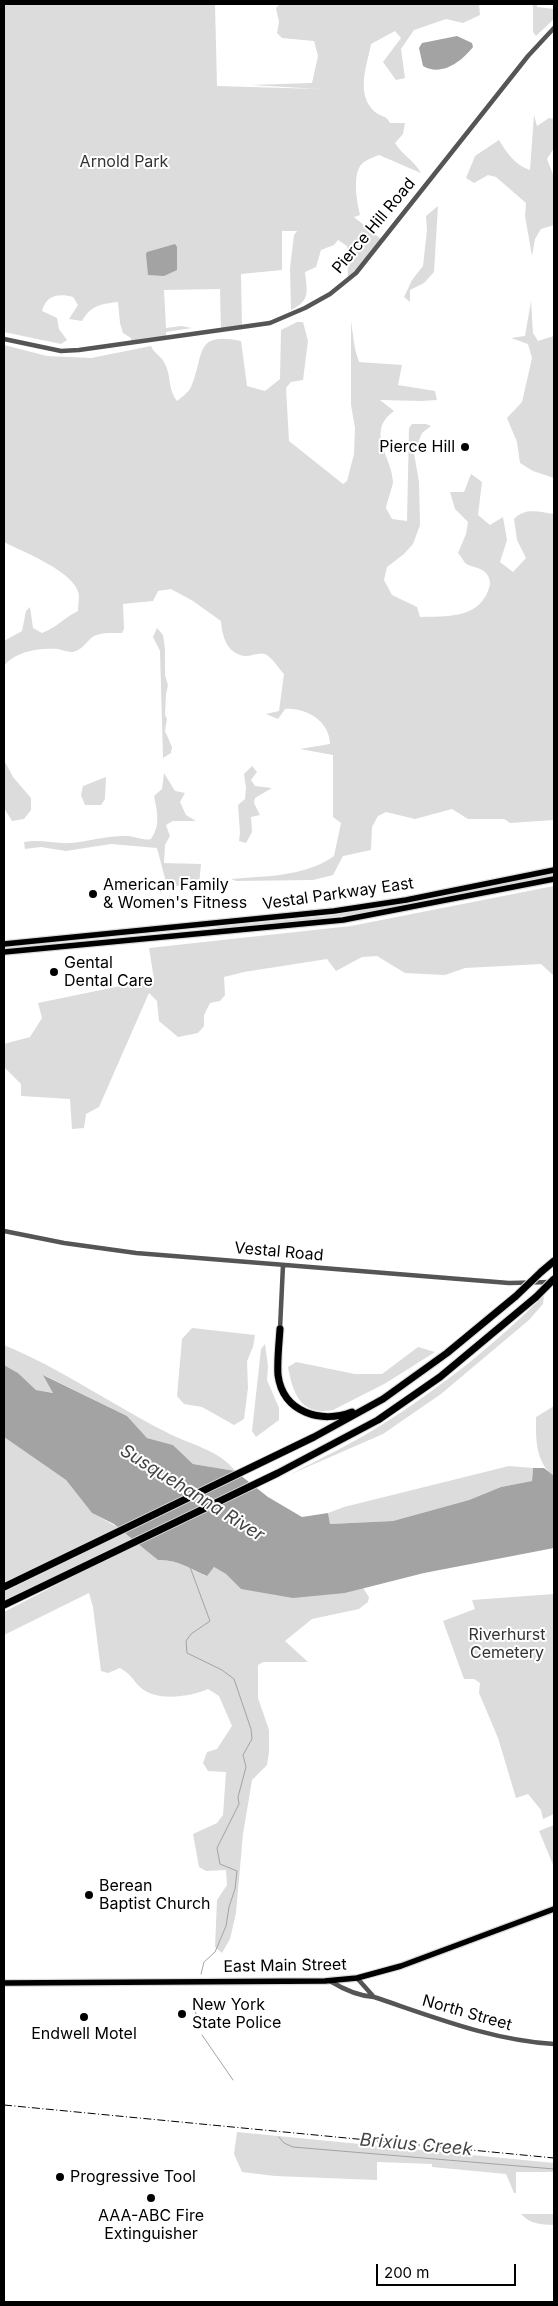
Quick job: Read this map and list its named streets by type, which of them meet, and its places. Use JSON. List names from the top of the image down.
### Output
{
  "streets": {
    "main road": ["Vestal Parkway East", "East Main Street"],
    "street": ["Pierce Hill Road", "Vestal Road", "North Street"]
  },
  "crossings": [
    ["East Main Street", "North Street"]
  ],
  "water": ["Susquehanna River", "Brixius Creek"],
  "parks": ["Arnold Park", "Riverhurst Cemetery"],
  "places": [
    "Pierce Hill",
    "American Family & Women's Fitness",
    "Gental Dental Care",
    "Berean Baptist Church",
    "New York State Police",
    "Endwell Motel",
    "Progressive Tool",
    "AAA-ABC Fire Extinguisher"
  ],
  "scale_bar": "200 m"
}
